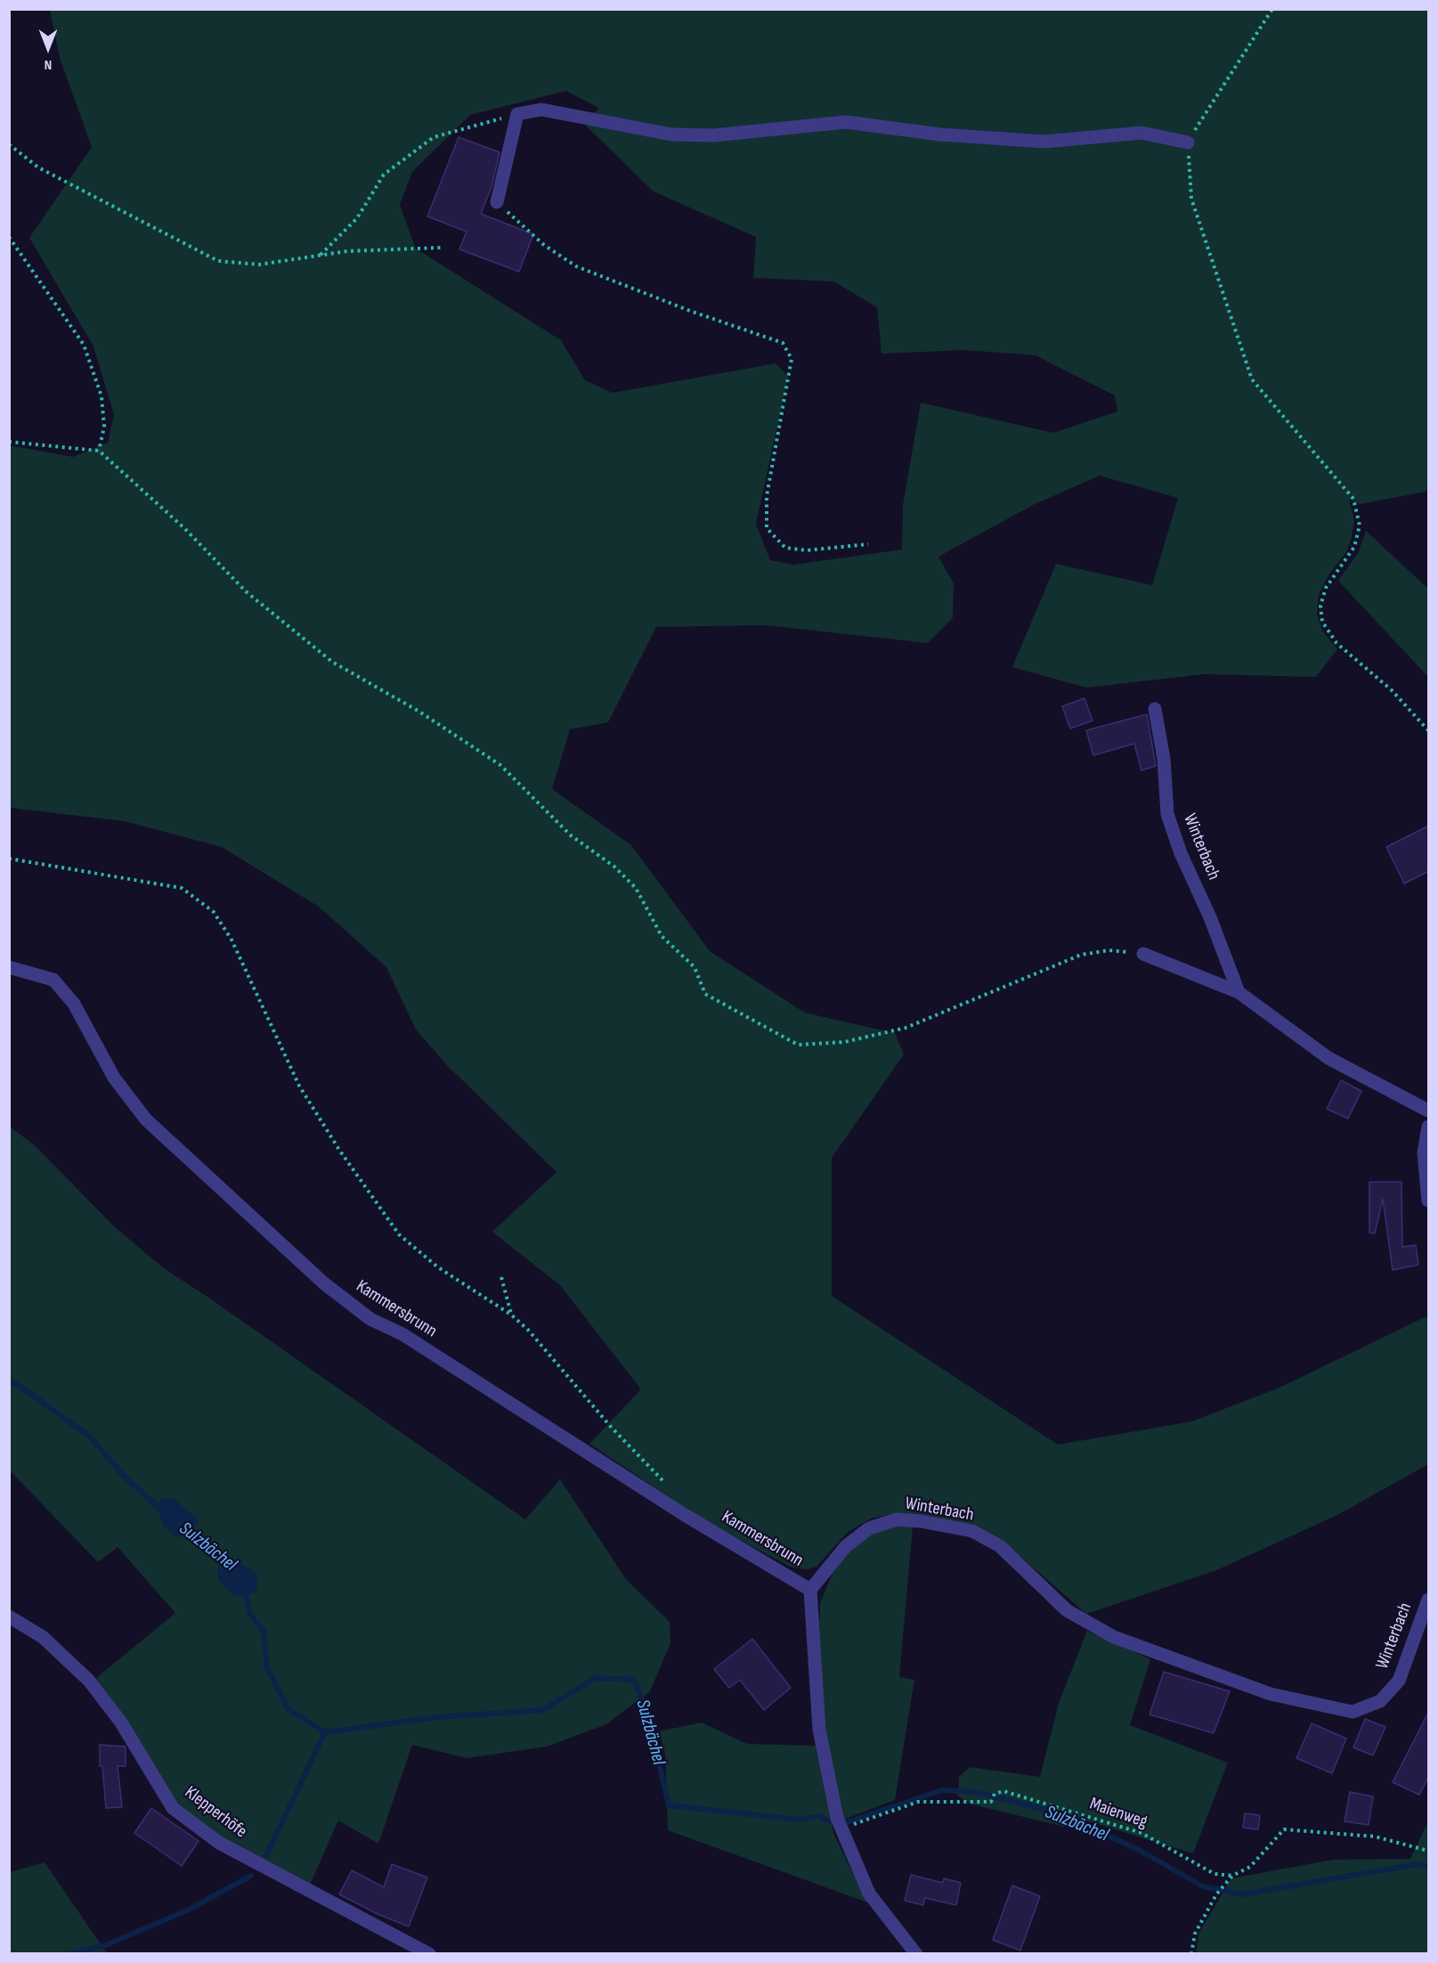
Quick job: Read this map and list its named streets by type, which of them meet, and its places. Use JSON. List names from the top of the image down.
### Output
{
  "streets": {
    "street": ["Winterbach", "Kammersbrunn", "Klepperhöfe"],
    "path": ["Maienweg"]
  },
  "crossings": [
    ["Winterbach", "Kammersbrunn"]
  ],
  "water": ["Sulzbächel"],
  "north": "bottom"
}
